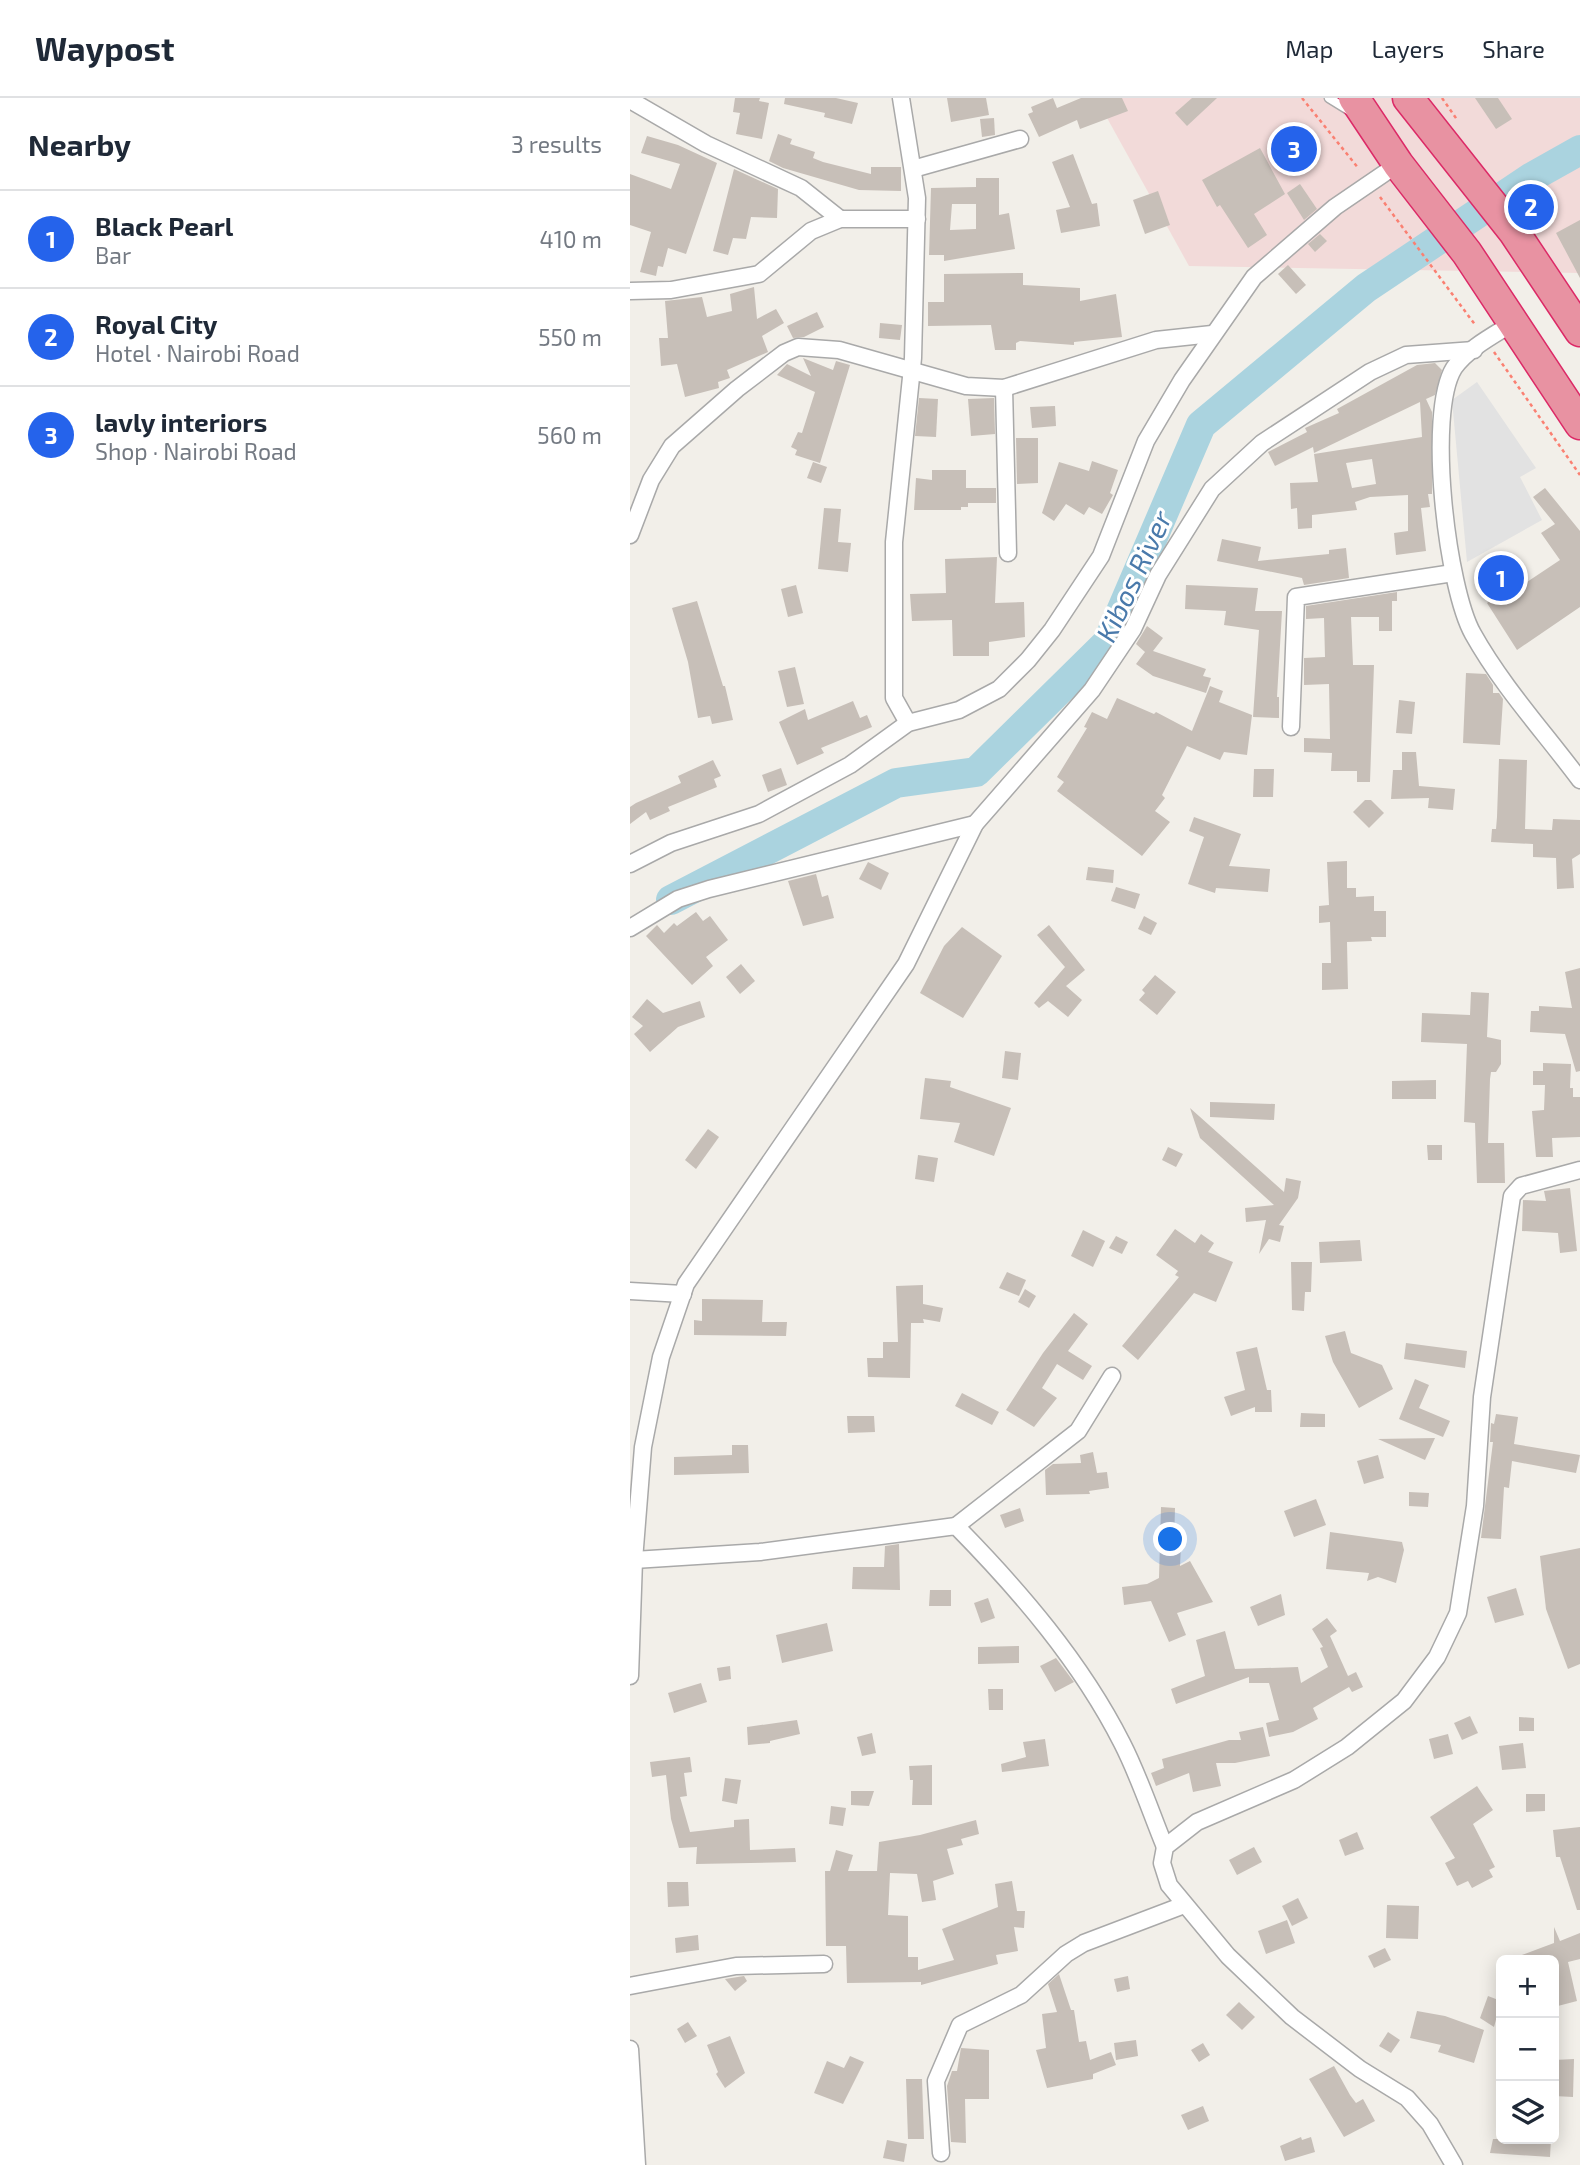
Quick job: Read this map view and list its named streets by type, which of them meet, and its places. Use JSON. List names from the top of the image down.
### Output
{
  "water": ["Kibos River"],
  "page": {
    "header": "Waypost",
    "nav": ["Map", "Layers", "Share"],
    "heading": ["Nearby", "3 results"],
    "pins": ["3", "2", "1"],
    "list": [
      {
        "mark": "1",
        "name": "Black Pearl",
        "note": "Bar",
        "value": "410 m"
      },
      {
        "mark": "2",
        "name": "Royal City",
        "note": "Hotel · Nairobi Road",
        "value": "550 m"
      },
      {
        "mark": "3",
        "name": "lavly interiors",
        "note": "Shop · Nairobi Road",
        "value": "560 m"
      }
    ],
    "map_buttons": ["+", "−"]
  }
}
